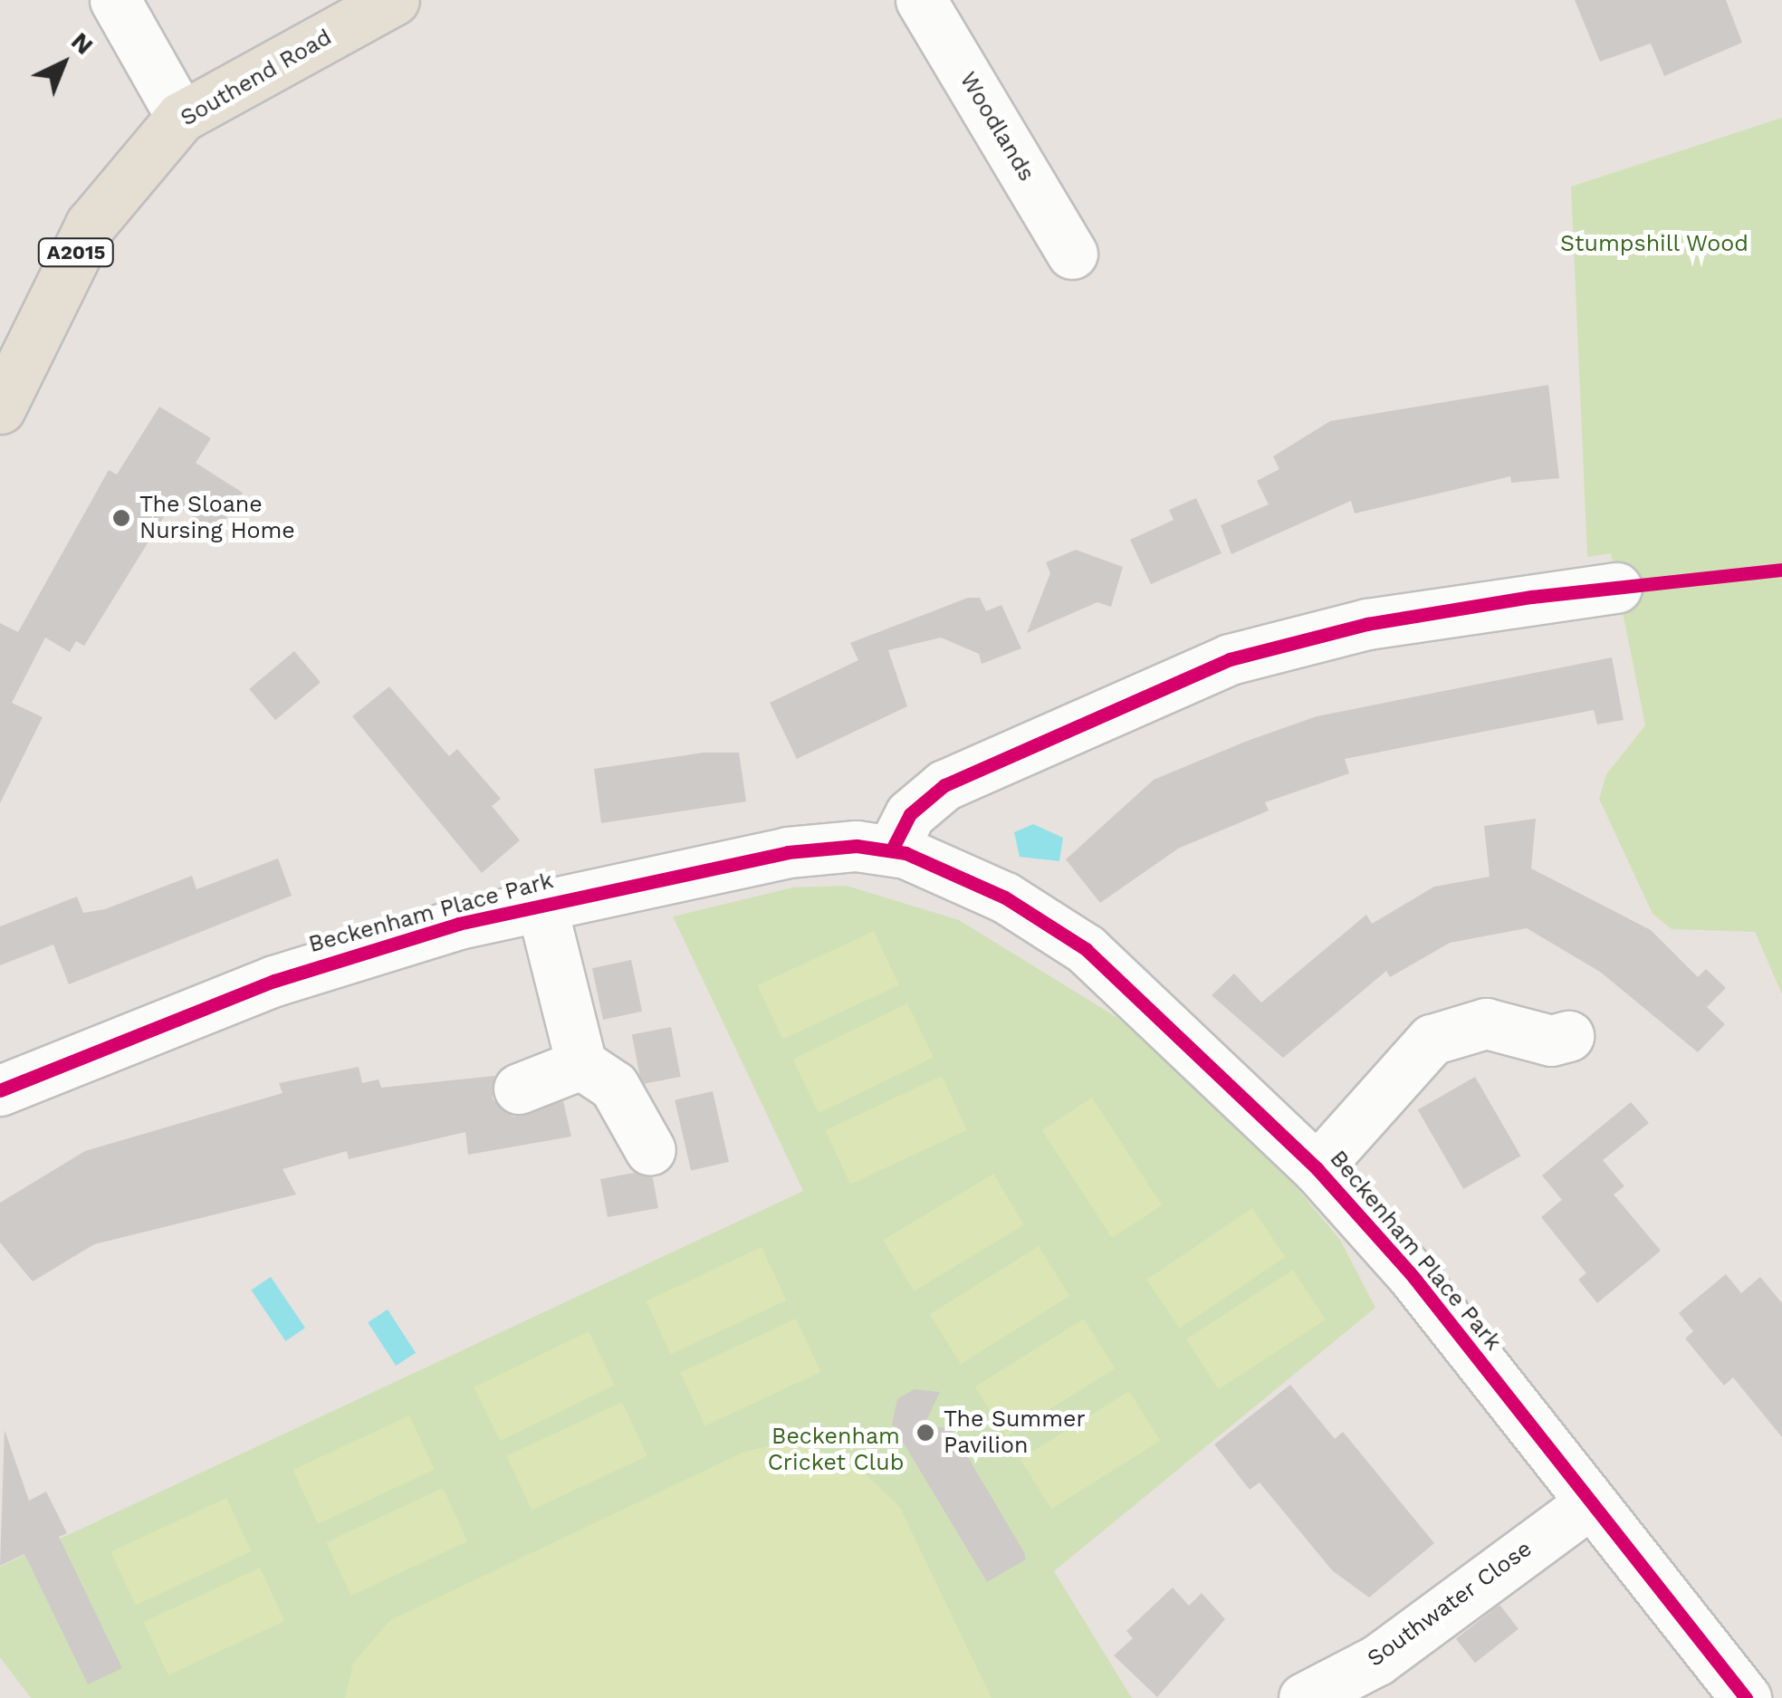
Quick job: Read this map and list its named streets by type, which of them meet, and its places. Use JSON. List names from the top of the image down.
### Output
{
  "streets": {
    "main road": ["Southend Road", "A2015"],
    "street": ["Woodlands", "Beckenham Place Park", "Southwater Close"]
  },
  "crossings": [
    ["Beckenham Place Park", "Southwater Close"]
  ],
  "parks": ["Stumpshill Wood", "Beckenham Cricket Club"],
  "places": ["The Sloane Nursing Home", "The Summer Pavilion"],
  "north": "top right"
}
